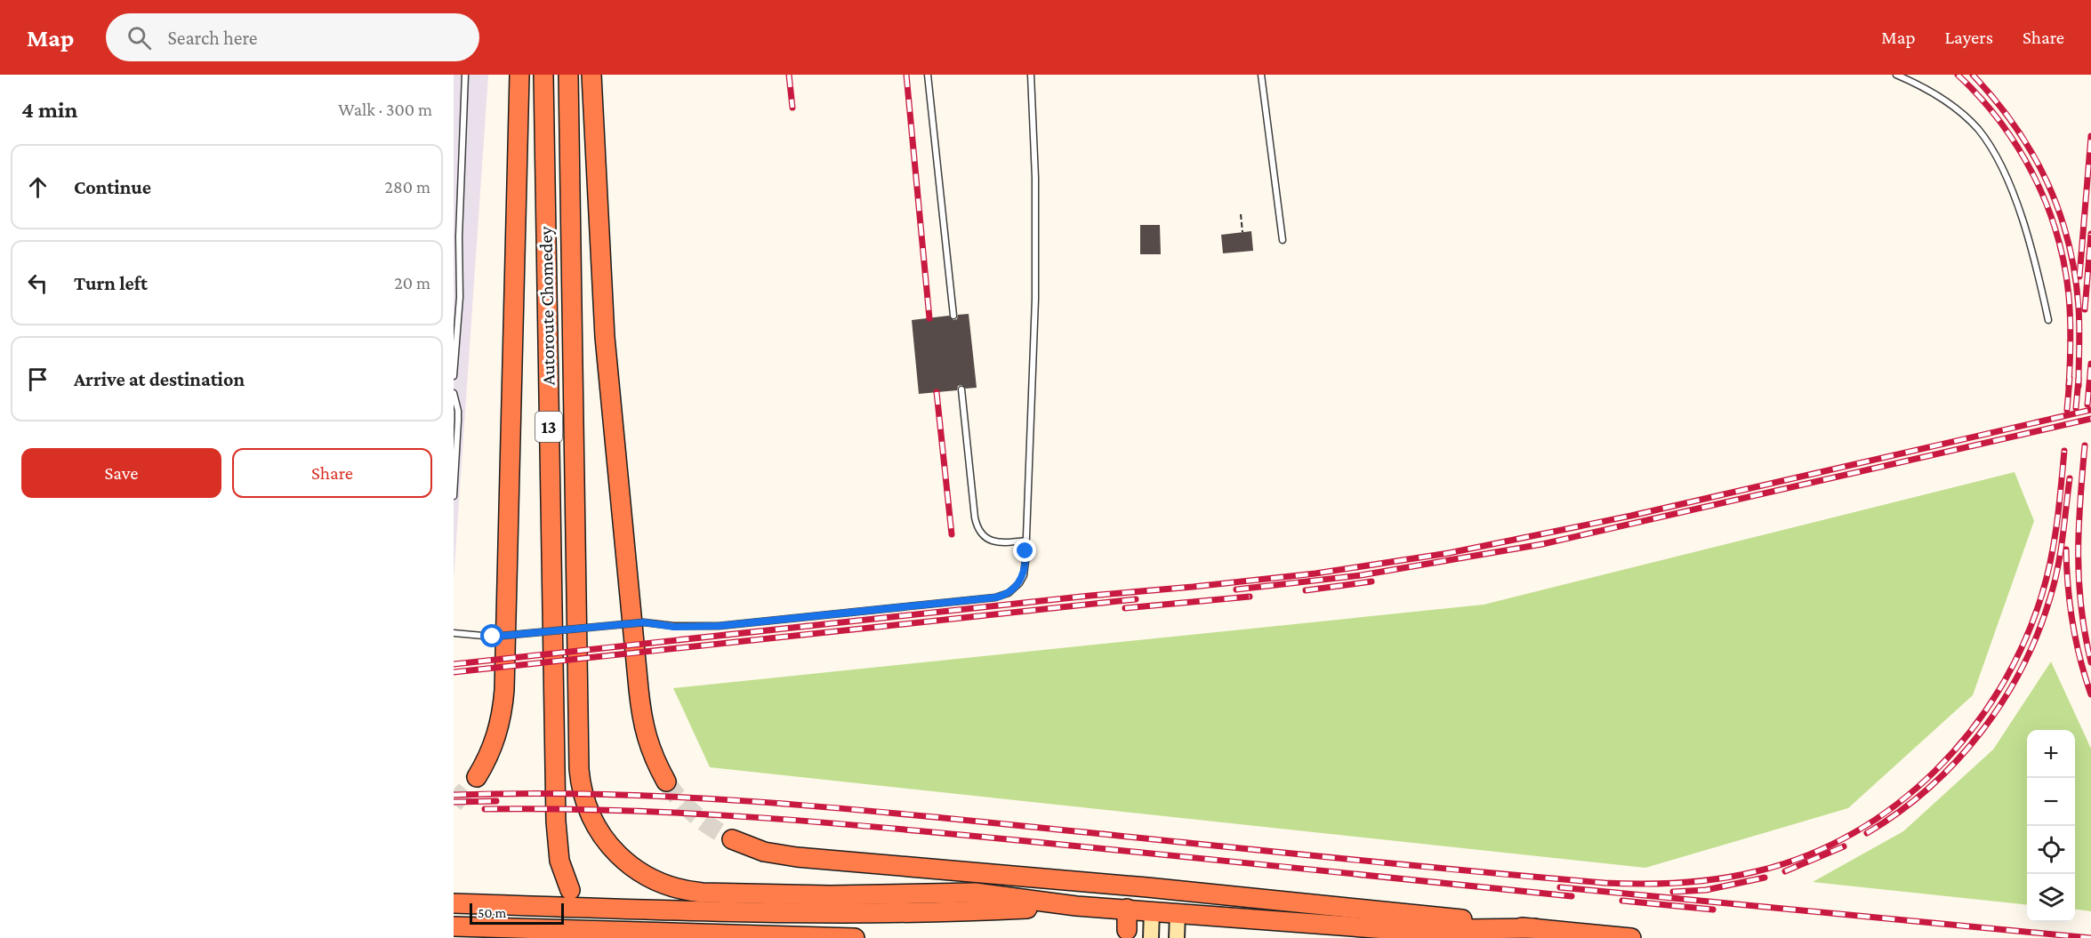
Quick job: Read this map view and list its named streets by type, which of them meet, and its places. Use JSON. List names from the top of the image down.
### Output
{
  "streets": {
    "highway": ["Autoroute Chomedey", "13"]
  },
  "scale_bar": "50 m",
  "page": {
    "header": "Map",
    "search": "Search here",
    "nav": ["Map", "Layers", "Share"],
    "heading": ["4 min", "Walk · 300 m"],
    "list": [
      ["Continue", "280 m"],
      ["Turn left", "20 m"],
      "Arrive at destination"
    ],
    "buttons": ["Save", "Share"],
    "map_buttons": ["+", "−"],
    "scale": "50 m"
  }
}
